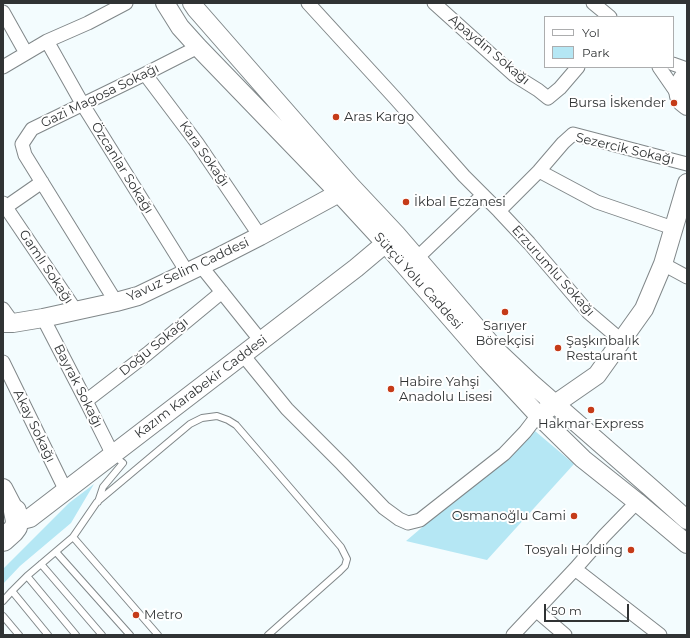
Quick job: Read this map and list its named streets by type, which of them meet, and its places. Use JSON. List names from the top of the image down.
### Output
{
  "streets": {
    "main road": ["Yavuz Selim Caddesi", "Sütçü Yolu Caddesi", "Kazım Karabekir Caddesi"],
    "street": [
      "Apaydın Sokağı",
      "Gazi Magosa Sokağı",
      "Sezercik Sokağı",
      "Kara Sokağı",
      "Özcanlar Sokağı",
      "Gamlı Sokağı",
      "Erzurumlu Sokağı",
      "Doğu Sokağı",
      "Bayrak Sokağı",
      "Akay Sokağı"
    ]
  },
  "crossings": [
    ["Gazi Magosa Sokağı", "Kara Sokağı"],
    ["Gazi Magosa Sokağı", "Özcanlar Sokağı"],
    ["Gazi Magosa Sokağı", "Yavuz Selim Caddesi"],
    ["Gazi Magosa Sokağı", "Sütçü Yolu Caddesi"],
    ["Sezercik Sokağı", "Erzurumlu Sokağı"],
    ["Kara Sokağı", "Yavuz Selim Caddesi"],
    ["Özcanlar Sokağı", "Yavuz Selim Caddesi"],
    ["Özcanlar Sokağı", "Doğu Sokağı"],
    ["Özcanlar Sokağı", "Kazım Karabekir Caddesi"],
    ["Gamlı Sokağı", "Yavuz Selim Caddesi"],
    ["Yavuz Selim Caddesi", "Sütçü Yolu Caddesi"],
    ["Yavuz Selim Caddesi", "Bayrak Sokağı"],
    ["Sütçü Yolu Caddesi", "Kazım Karabekir Caddesi"],
    ["Doğu Sokağı", "Bayrak Sokağı"],
    ["Bayrak Sokağı", "Kazım Karabekir Caddesi"],
    ["Kazım Karabekir Caddesi", "Akay Sokağı"]
  ],
  "places": [
    "Bursa İskender",
    "Aras Kargo",
    "İkbal Eczanesi",
    "Sarıyer Börekçisi",
    "Şaşkınbalık Restaurant",
    "Habire Yahşi Anadolu Lisesi",
    "Hakmar Express",
    "Osmanoğlu Cami",
    "Tosyalı Holding",
    "Metro"
  ],
  "legend": ["Yol", "Park"],
  "scale_bar": "50 m"
}
